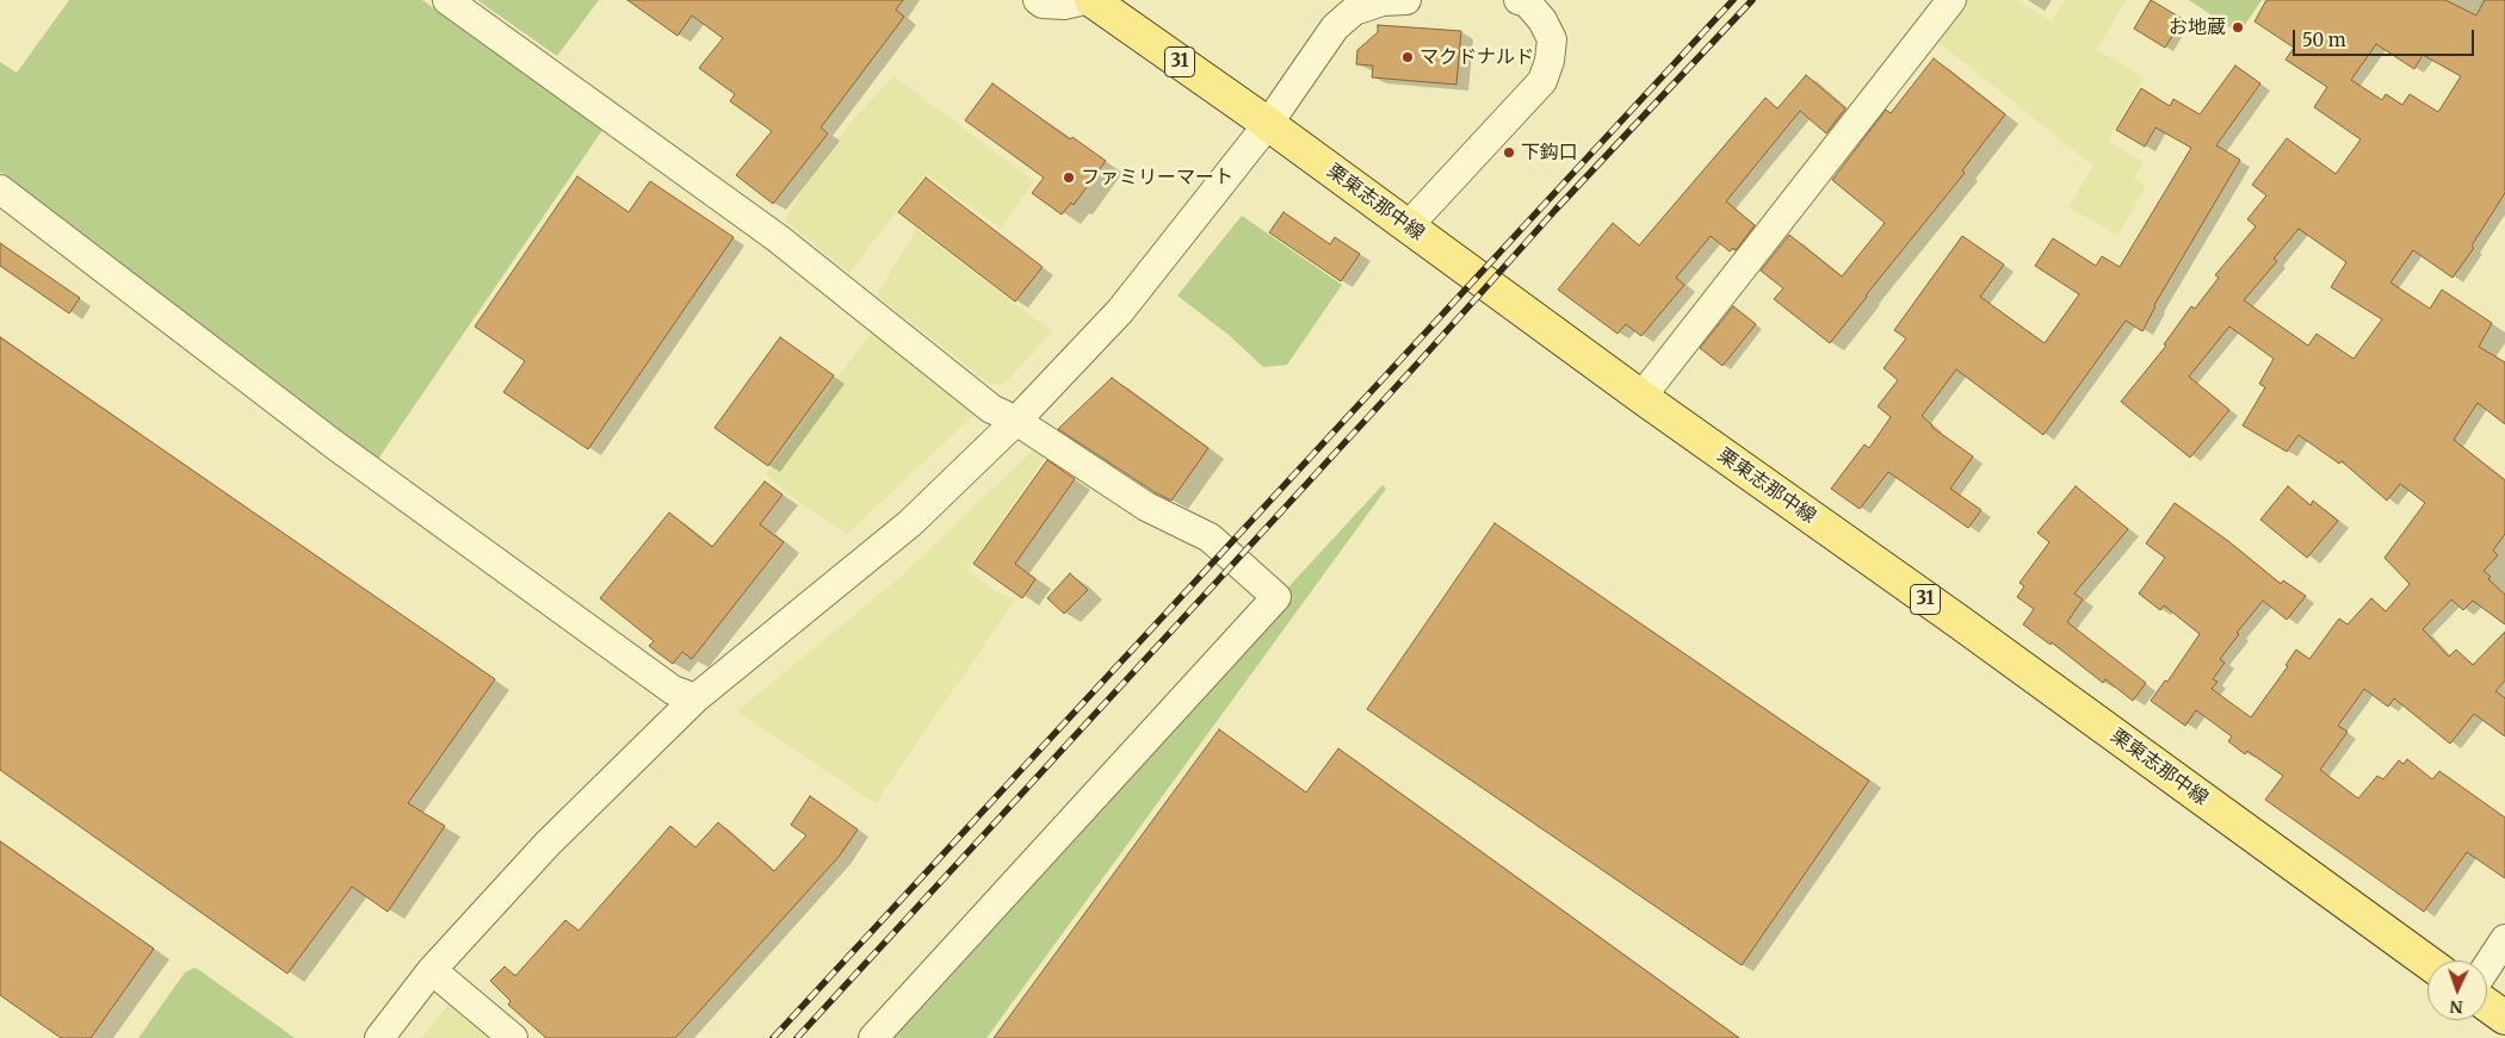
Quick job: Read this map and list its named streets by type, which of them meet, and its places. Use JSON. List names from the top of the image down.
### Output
{
  "streets": {
    "main road": ["31", "栗東志那中線"]
  },
  "places": [
    "お地蔵",
    "マクドナルド",
    "下鈎口",
    "ファミリーマート"
  ],
  "scale_bar": "50 m",
  "north": "bottom"
}
